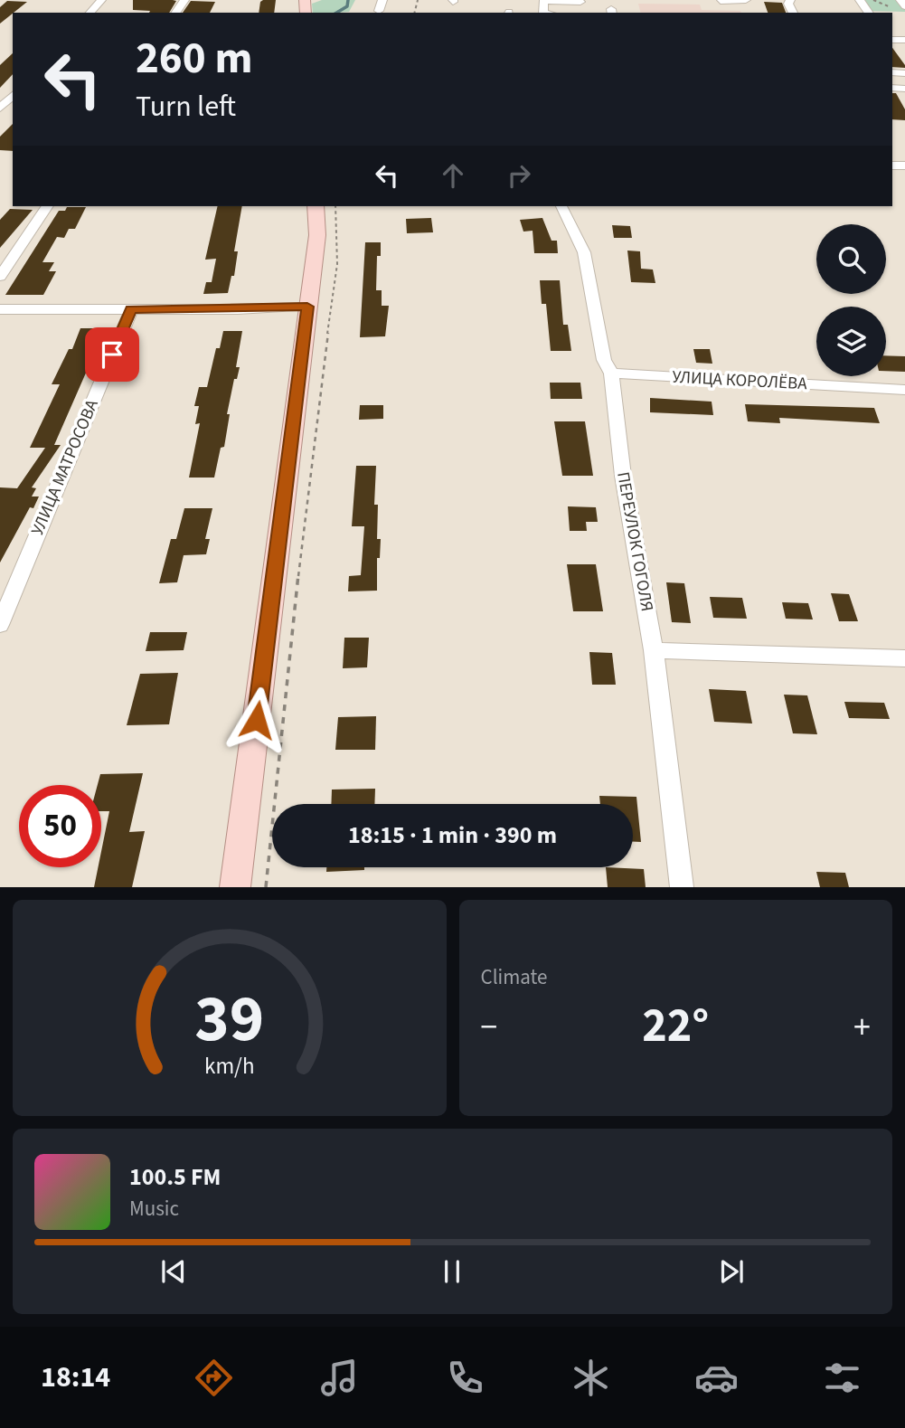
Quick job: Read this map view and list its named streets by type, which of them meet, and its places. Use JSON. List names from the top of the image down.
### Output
{
  "streets": {
    "street": ["УЛИЦА КОРОЛЁВА", "УЛИЦА МАТРОСОВА", "ПЕРЕУЛОК ГОГОЛЯ"]
  },
  "crossings": [
    ["УЛИЦА КОРОЛЁВА", "ПЕРЕУЛОК ГОГОЛЯ"]
  ],
  "page": {
    "turn": ["260 m", "Turn left"],
    "limit": "50",
    "trip": "18:15 · 1 min · 390 m",
    "tile": "Climate",
    "heat": ["−", "22°", "+"],
    "song": ["100.5 FM", "Music"],
    "tabs": "18:14",
    "gauge": ["39", "km/h"]
  }
}
